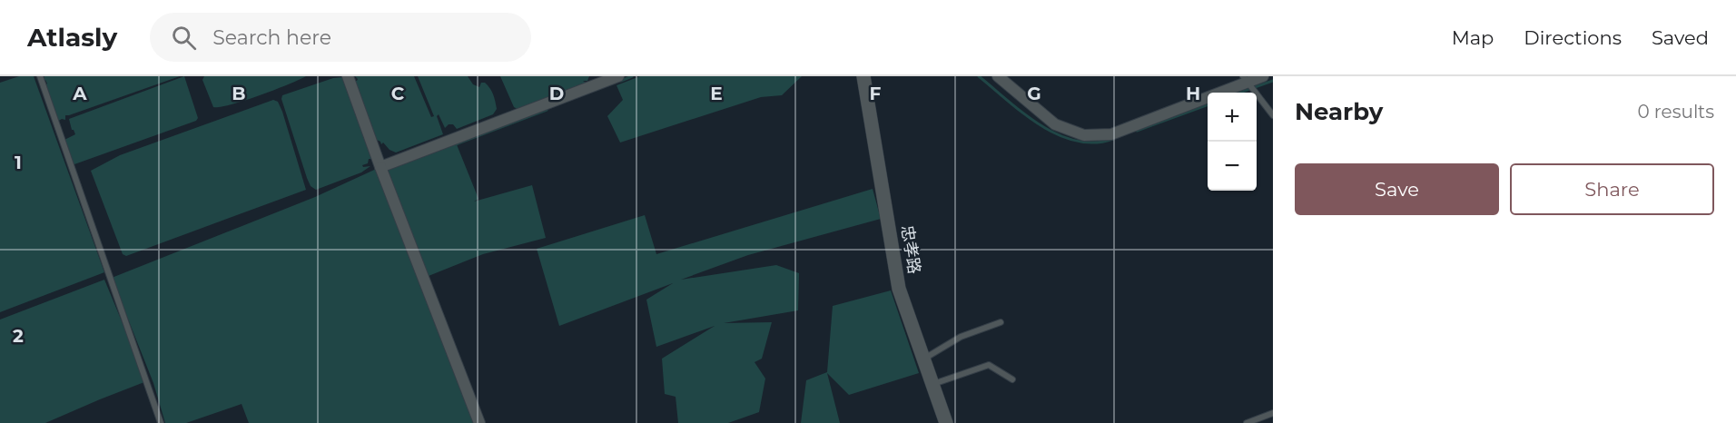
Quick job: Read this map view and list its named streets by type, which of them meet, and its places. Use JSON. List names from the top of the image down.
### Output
{
  "streets": {
    "street": ["忠孝路"]
  },
  "page": {
    "header": "Atlasly",
    "search": "Search here",
    "nav": ["Map", "Directions", "Saved"],
    "heading": ["Nearby", "0 results"],
    "map_buttons": ["+", "−"],
    "buttons": ["Save", "Share"]
  },
  "grid": {
    "columns": [
      "A",
      "B",
      "C",
      "D",
      "E",
      "F",
      "G",
      "H"
    ],
    "rows": ["1", "2"]
  }
}
